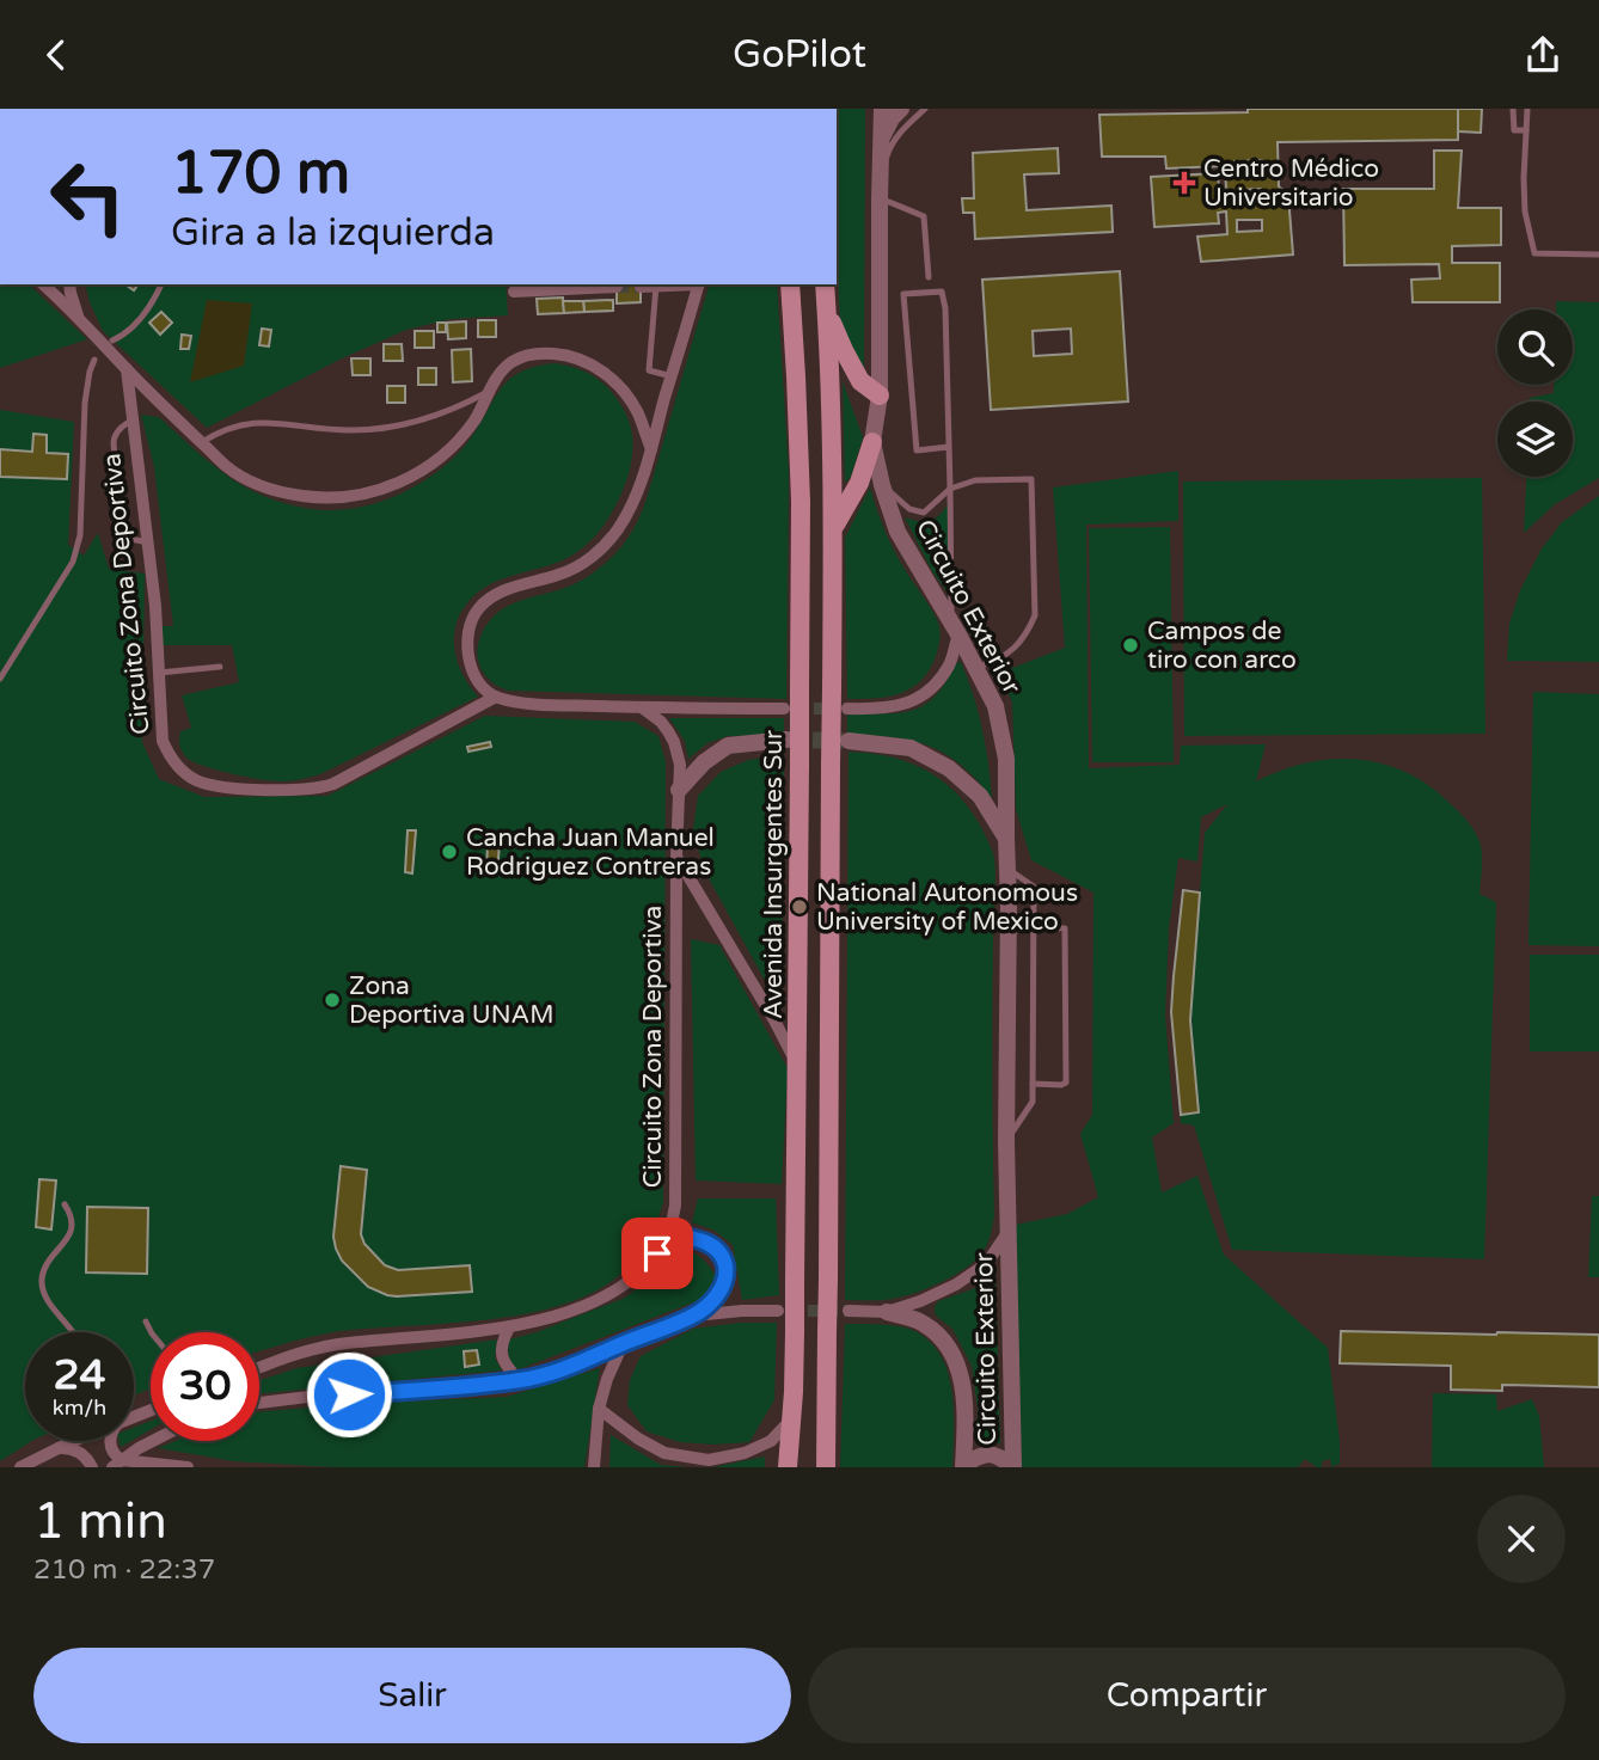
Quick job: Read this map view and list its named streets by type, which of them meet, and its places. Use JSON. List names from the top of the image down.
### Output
{
  "streets": {
    "main road": ["Avenida Insurgentes Sur"],
    "street": ["Circuito Zona Deportiva", "Circuito Exterior"]
  },
  "places": {
    "health": ["Centro Médico Universitario"],
    "other": [
      "Campos de tiro con arco",
      "Cancha Juan Manuel Rodriguez Contreras",
      "National Autonomous University of Mexico",
      "Zona Deportiva UNAM"
    ]
  },
  "page": {
    "header": "GoPilot",
    "turn": ["170 m", "Gira a la izquierda"],
    "speed": "24 km/h",
    "limit": "30",
    "heading": ["1 min", "210 m · 22:37"],
    "buttons": ["Salir", "Compartir"]
  }
}
